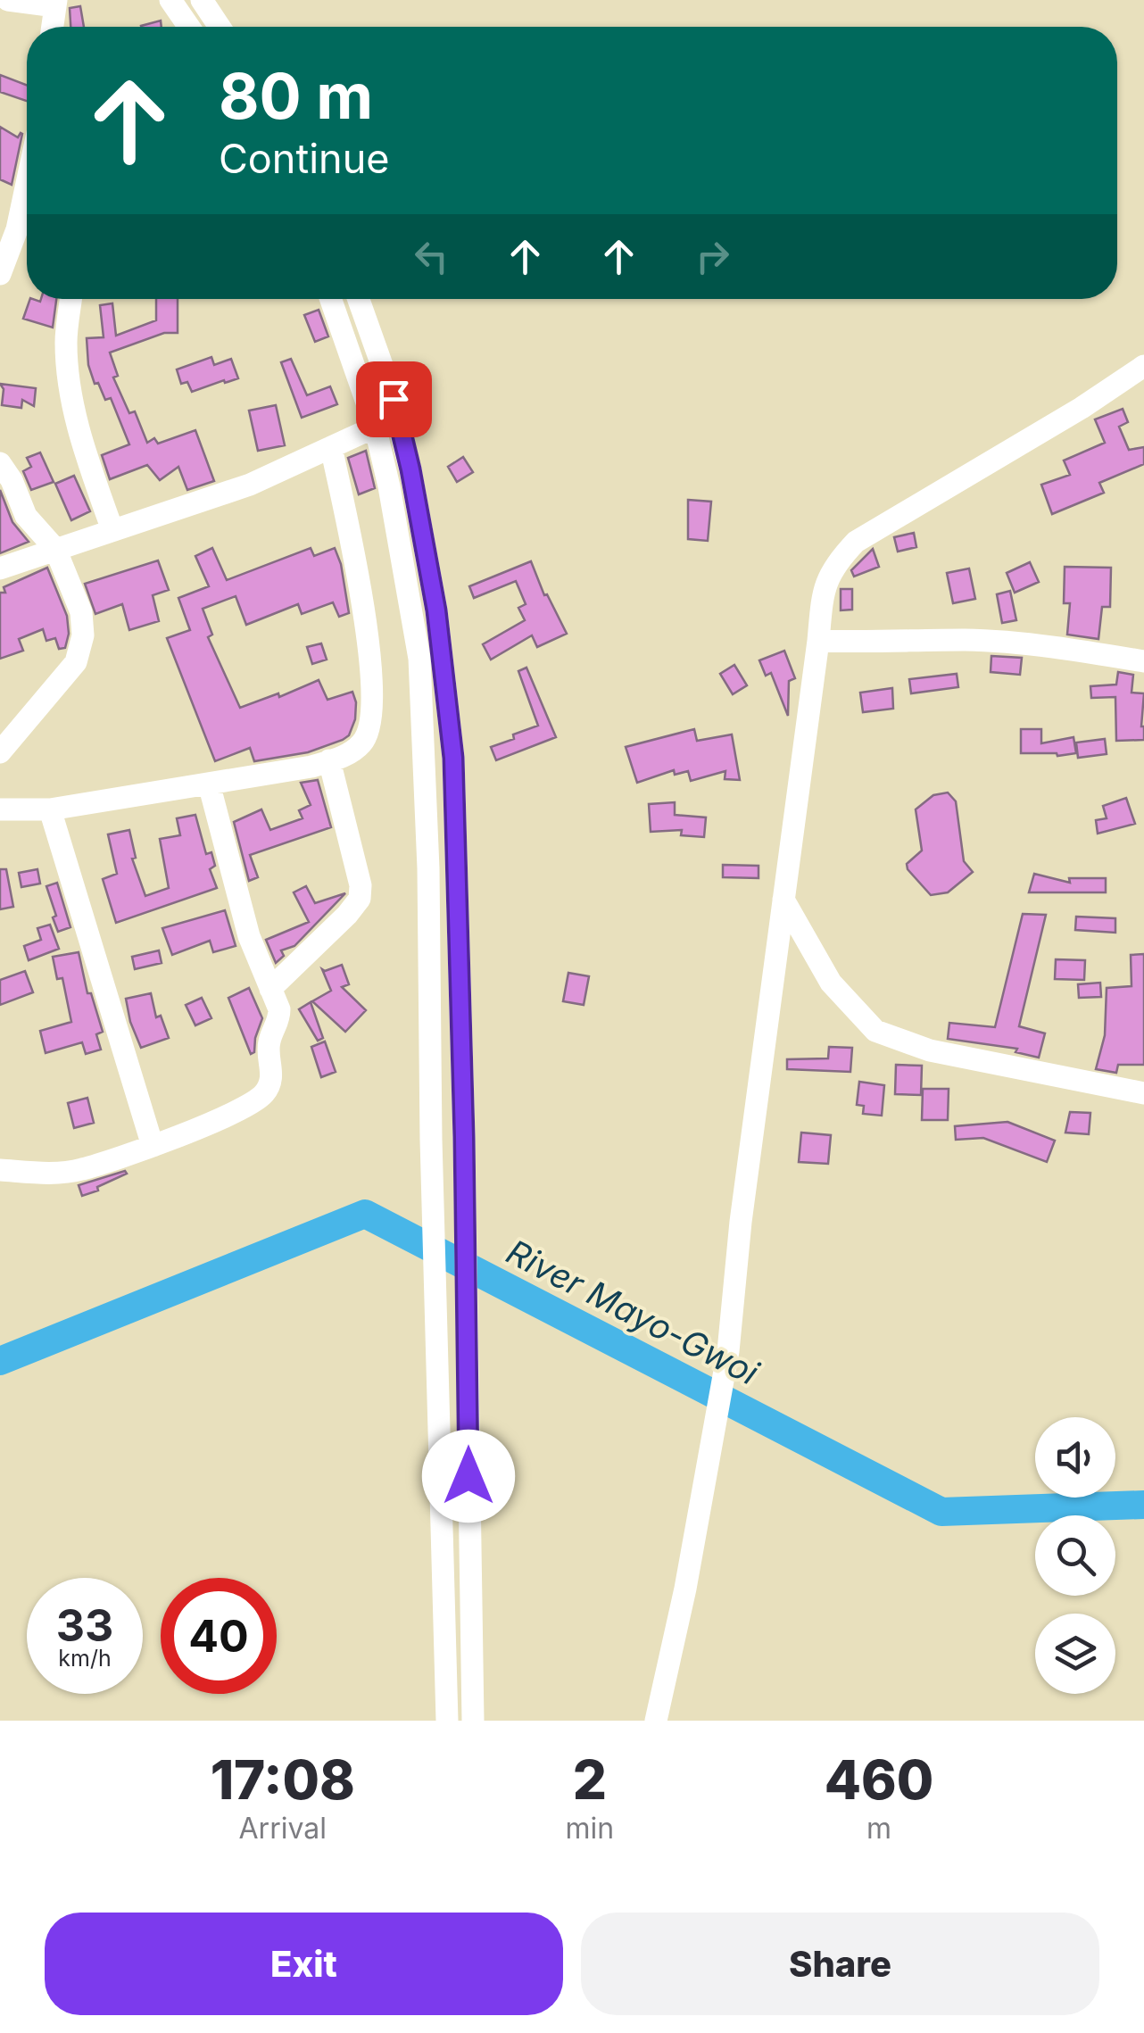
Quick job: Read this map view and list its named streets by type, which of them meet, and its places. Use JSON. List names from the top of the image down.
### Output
{
  "water": ["River Mayo-Gwoi"],
  "page": {
    "turn": ["80 m", "Continue"],
    "speed": "33 km/h",
    "limit": "40",
    "eta": [
      "17:08",
      "Arrival",
      "2",
      "min",
      "460",
      "m"
    ],
    "buttons": ["Exit", "Share"]
  }
}
